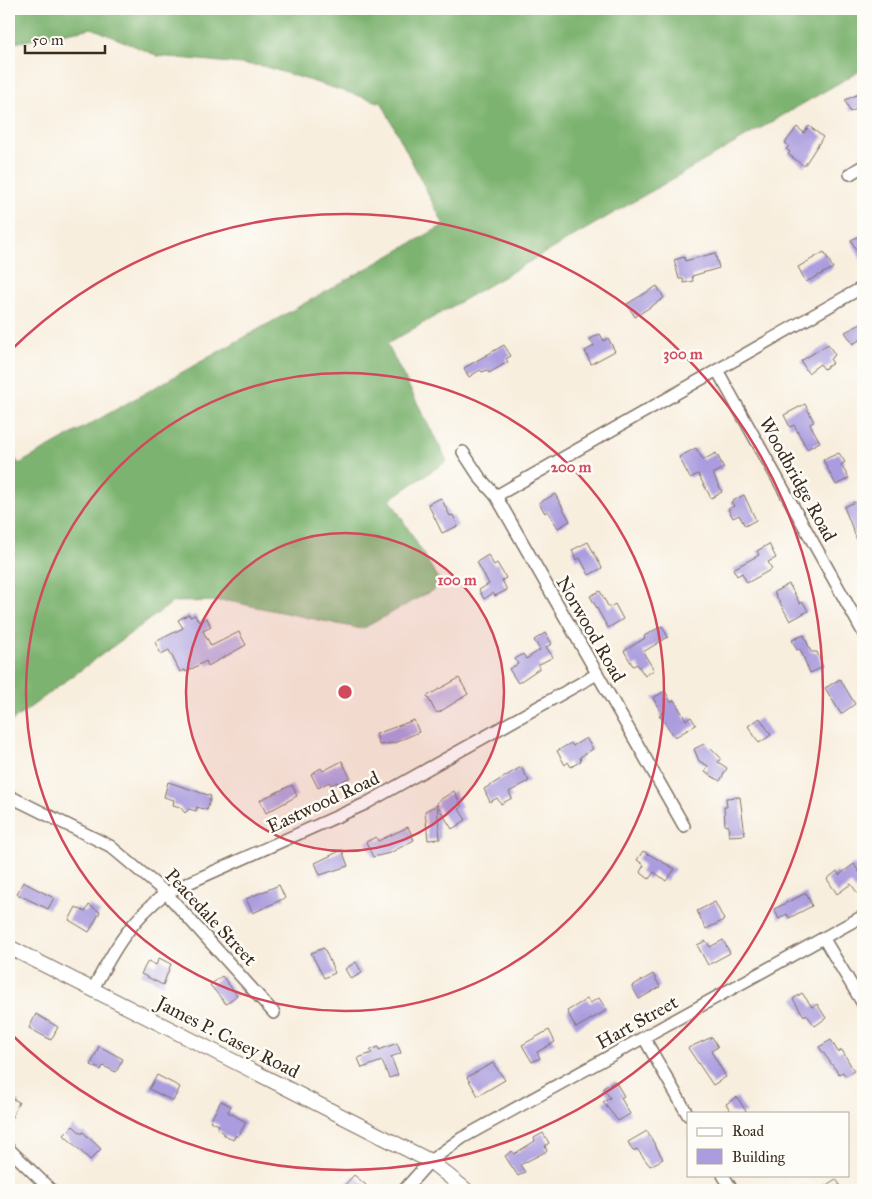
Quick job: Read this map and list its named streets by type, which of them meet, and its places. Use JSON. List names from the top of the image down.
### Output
{
  "streets": {
    "main road": ["James P. Casey Road"],
    "street": [
      "Woodbridge Road",
      "Norwood Road",
      "Eastwood Road",
      "Peacedale Street",
      "Hart Street"
    ]
  },
  "crossings": [
    ["Norwood Road", "Eastwood Road"],
    ["Eastwood Road", "Peacedale Street"],
    ["Eastwood Road", "James P. Casey Road"],
    ["Hart Street", "James P. Casey Road"]
  ],
  "legend": ["Road", "Building"],
  "scale_bar": "50 m",
  "rings": ["300 m", "200 m", "100 m"]
}
